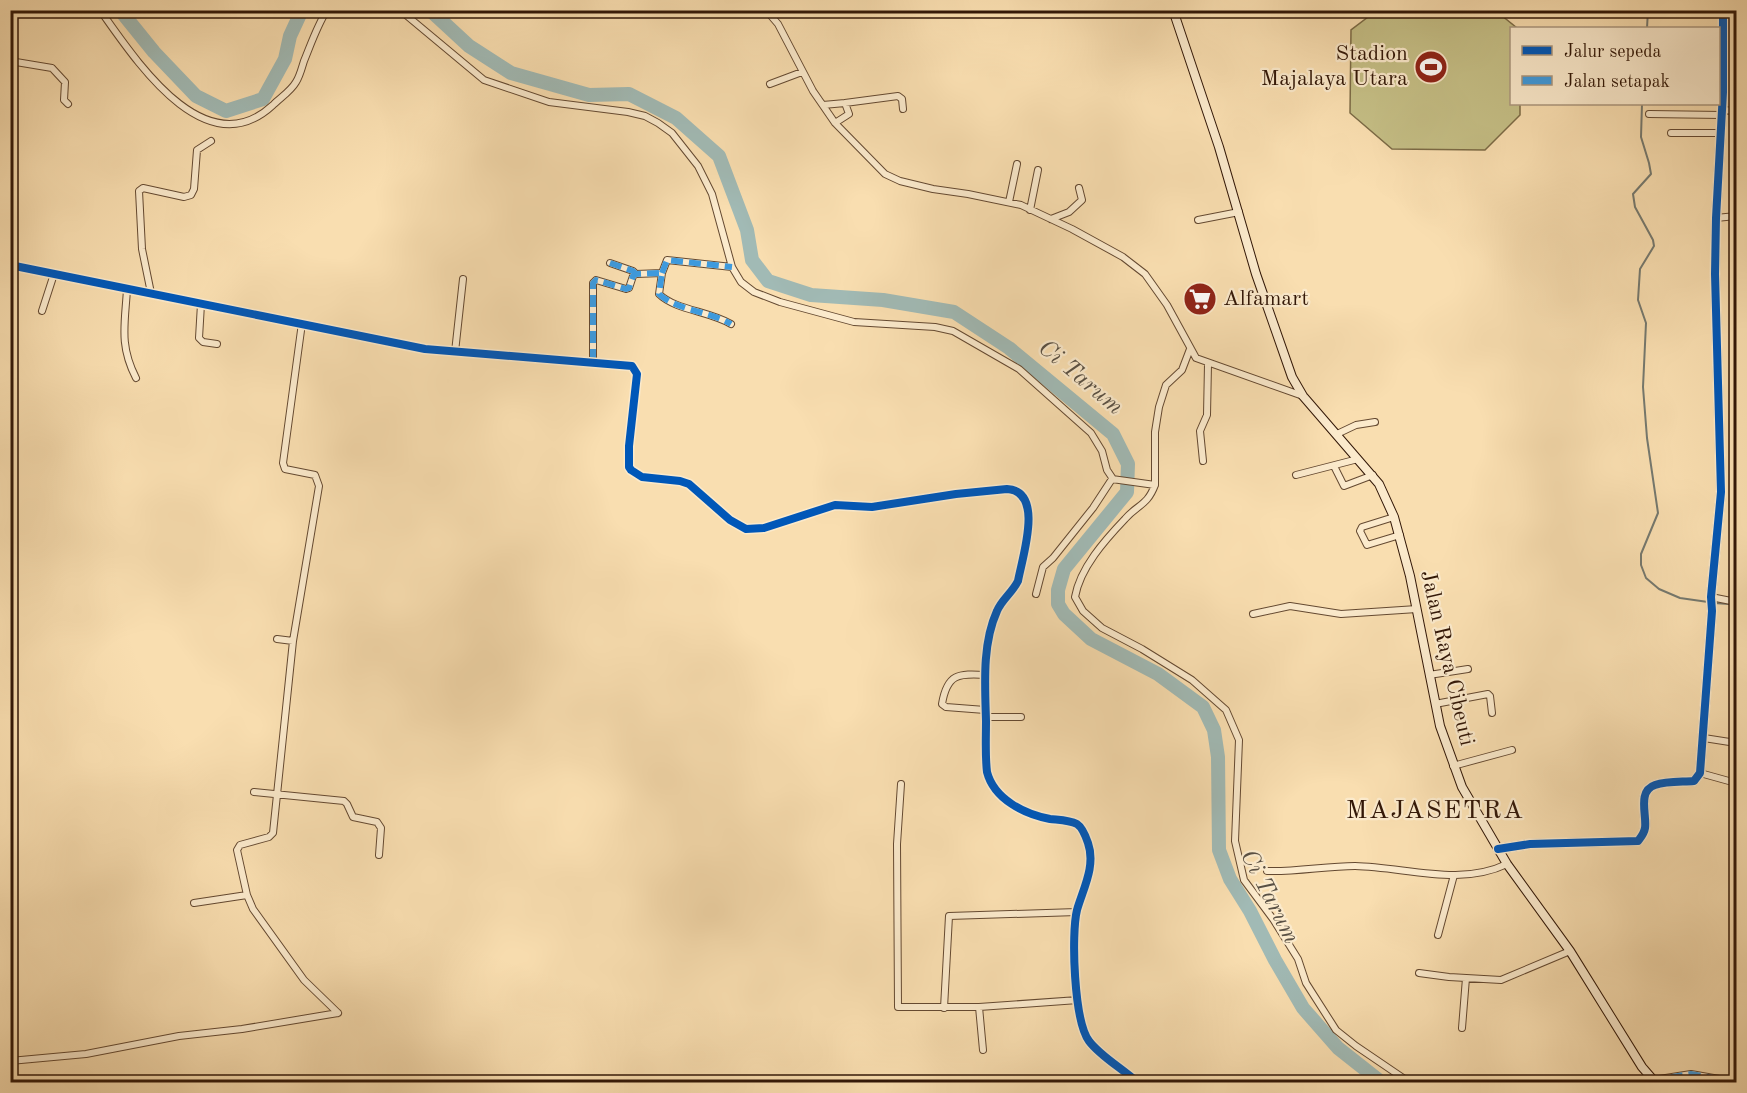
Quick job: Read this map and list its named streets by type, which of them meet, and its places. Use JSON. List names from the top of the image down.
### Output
{
  "streets": {
    "main road": ["Jalan Raya Cibeuti"]
  },
  "districts": ["MAJASETRA"],
  "water": ["Ci Tarum"],
  "places": {
    "sports": ["Stadion Majalaya Utara"],
    "supermarket": ["Alfamart"]
  },
  "legend": ["Jalur sepeda", "Jalan setapak"]
}
